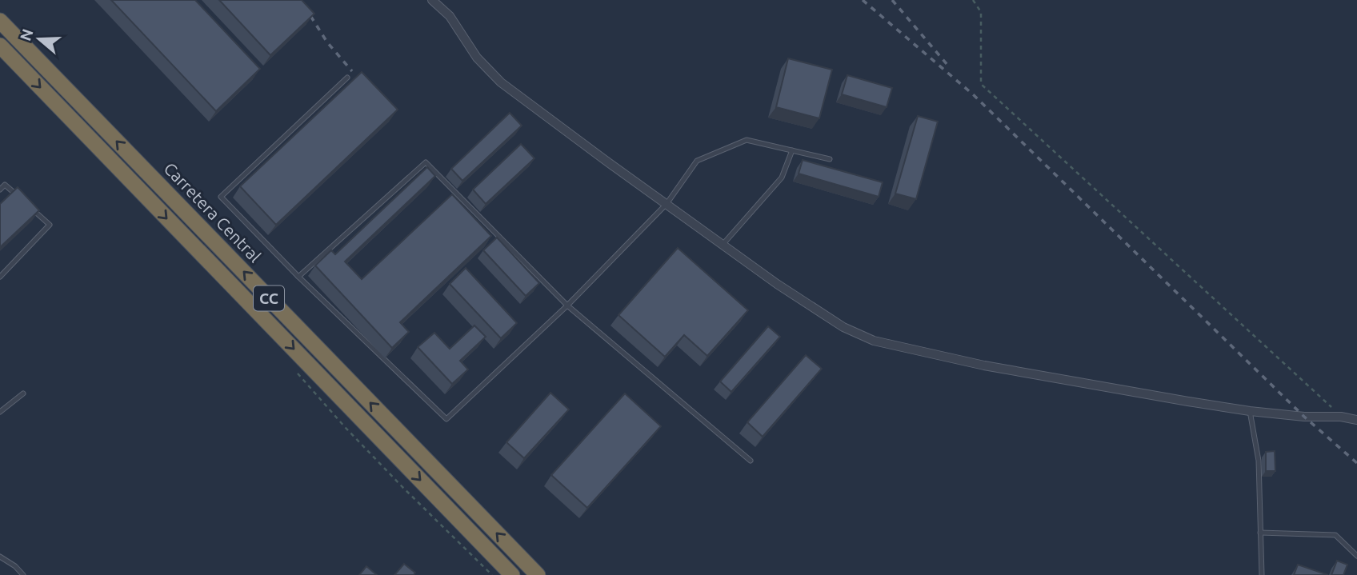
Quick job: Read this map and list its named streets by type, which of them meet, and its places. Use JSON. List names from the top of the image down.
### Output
{
  "streets": {
    "highway": ["Carretera Central", "CC"]
  },
  "north": "left"
}
